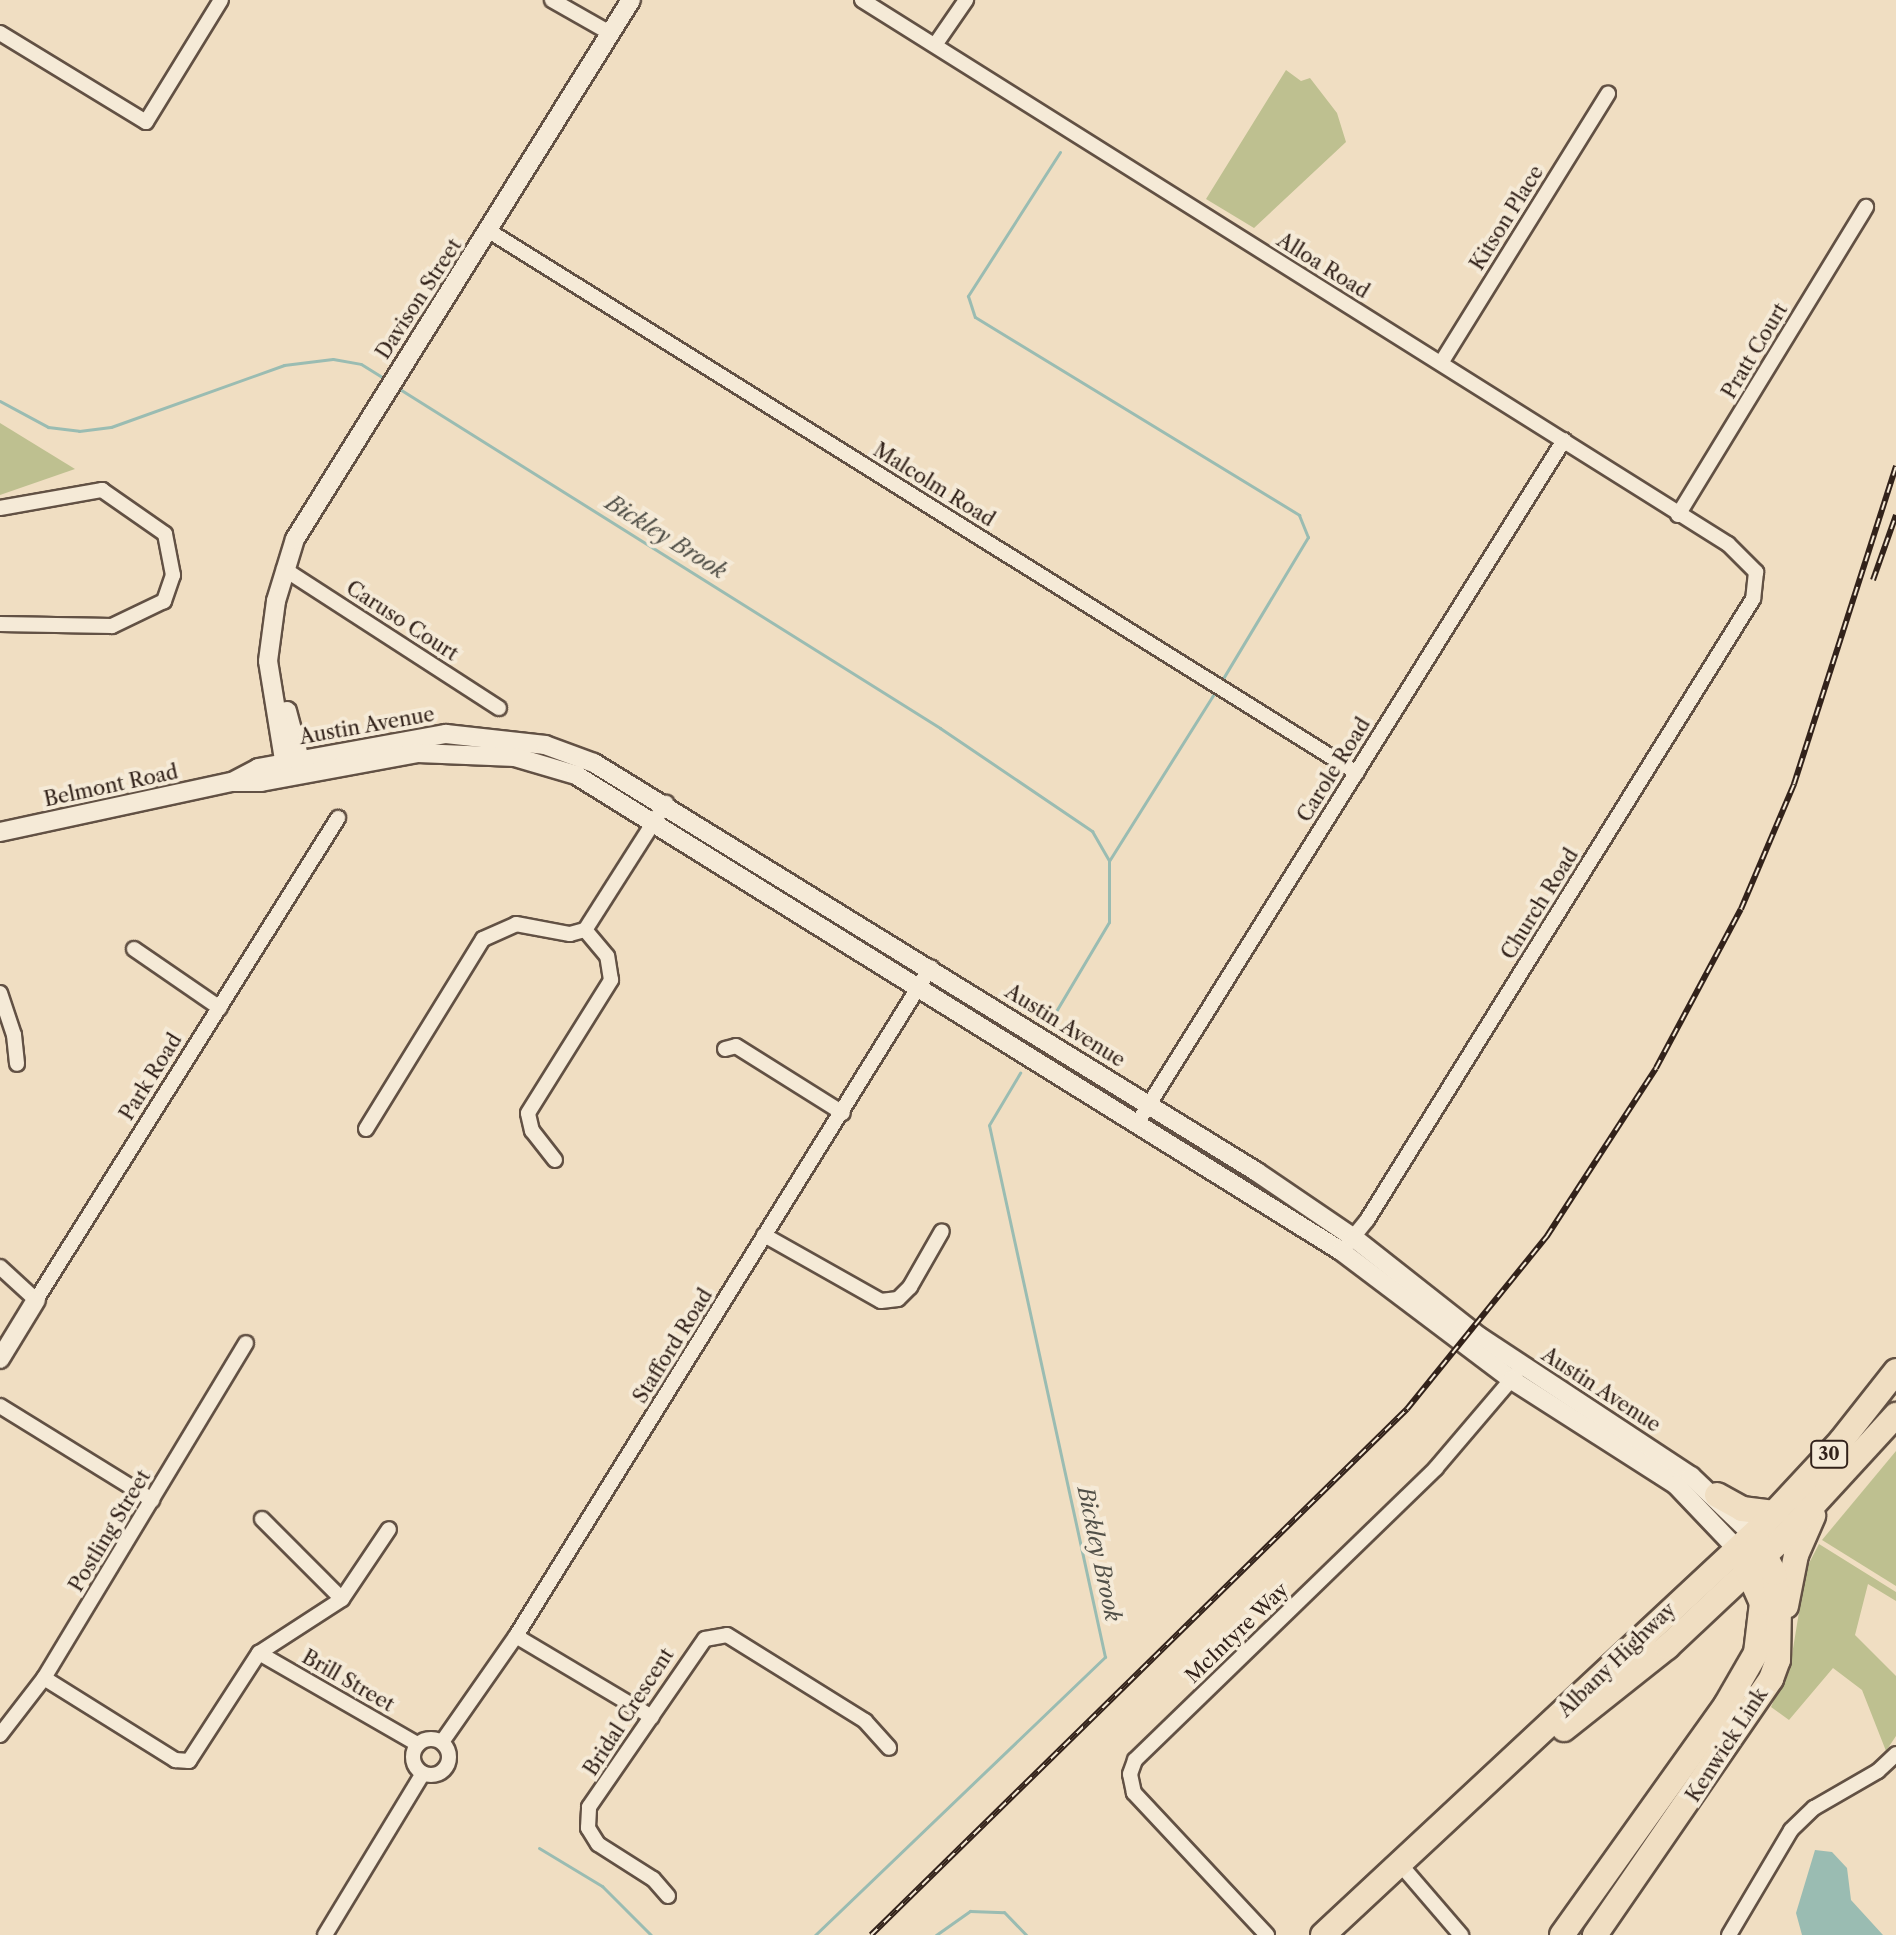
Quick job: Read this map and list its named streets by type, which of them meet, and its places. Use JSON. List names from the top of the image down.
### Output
{
  "streets": {
    "highway": ["30", "Albany Highway", "Kenwick Link"],
    "main road": [
      "Davison Street",
      "Austin Avenue",
      "Belmont Road",
      "Park Road"
    ],
    "street": [
      "Kitson Place",
      "Alloa Road",
      "Pratt Court",
      "Malcolm Road",
      "Caruso Court",
      "Carole Road",
      "Church Road",
      "Stafford Road",
      "Postling Street",
      "McIntyre Way",
      "Brill Street",
      "Bridal Crescent"
    ]
  },
  "crossings": [
    ["Kitson Place", "Alloa Road"],
    ["Alloa Road", "Pratt Court"],
    ["Alloa Road", "Carole Road"],
    ["Alloa Road", "Church Road"],
    ["Davison Street", "Malcolm Road"],
    ["Davison Street", "Caruso Court"],
    ["Davison Street", "Austin Avenue"],
    ["Davison Street", "Belmont Road"],
    ["Malcolm Road", "Carole Road"],
    ["Austin Avenue", "Carole Road"],
    ["Austin Avenue", "Belmont Road"],
    ["Austin Avenue", "Church Road"],
    ["Austin Avenue", "Stafford Road"],
    ["Austin Avenue", "McIntyre Way"],
    ["Austin Avenue", "Albany Highway"],
    ["Austin Avenue", "Kenwick Link"],
    ["Stafford Road", "Brill Street"],
    ["30", "Albany Highway"],
    ["30", "Kenwick Link"],
    ["Albany Highway", "Kenwick Link"]
  ],
  "water": ["Bickley Brook"]
}
